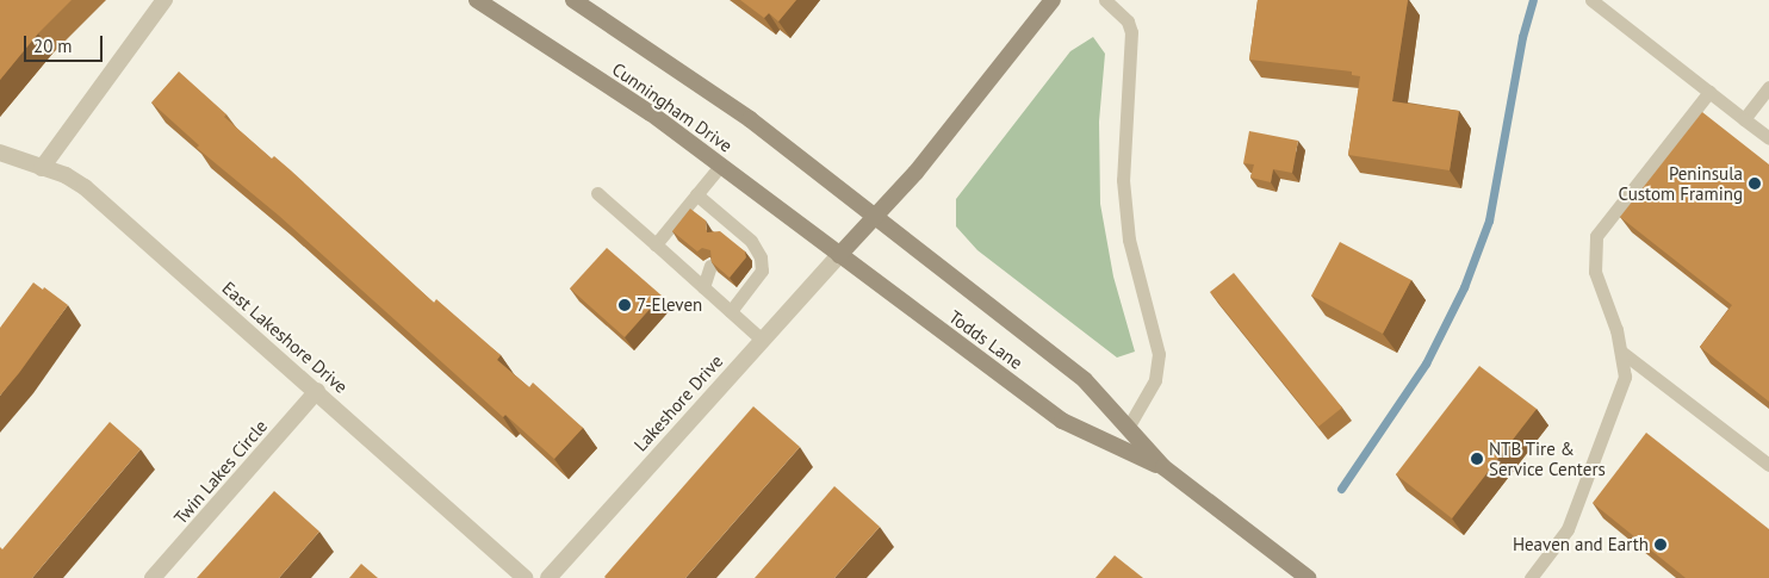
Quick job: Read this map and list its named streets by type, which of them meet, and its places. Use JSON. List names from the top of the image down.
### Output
{
  "streets": {
    "main road": ["Cunningham Drive", "Todds Lane"],
    "street": ["East Lakeshore Drive", "Lakeshore Drive", "Twin Lakes Circle"]
  },
  "crossings": [
    ["Cunningham Drive", "Todds Lane"],
    ["Cunningham Drive", "Lakeshore Drive"],
    ["East Lakeshore Drive", "Twin Lakes Circle"],
    ["Todds Lane", "Lakeshore Drive"]
  ],
  "places": [
    "Peninsula Custom Framing",
    "7-Eleven",
    "NTB Tire & Service Centers",
    "Heaven and Earth"
  ],
  "scale_bar": "20 m"
}
